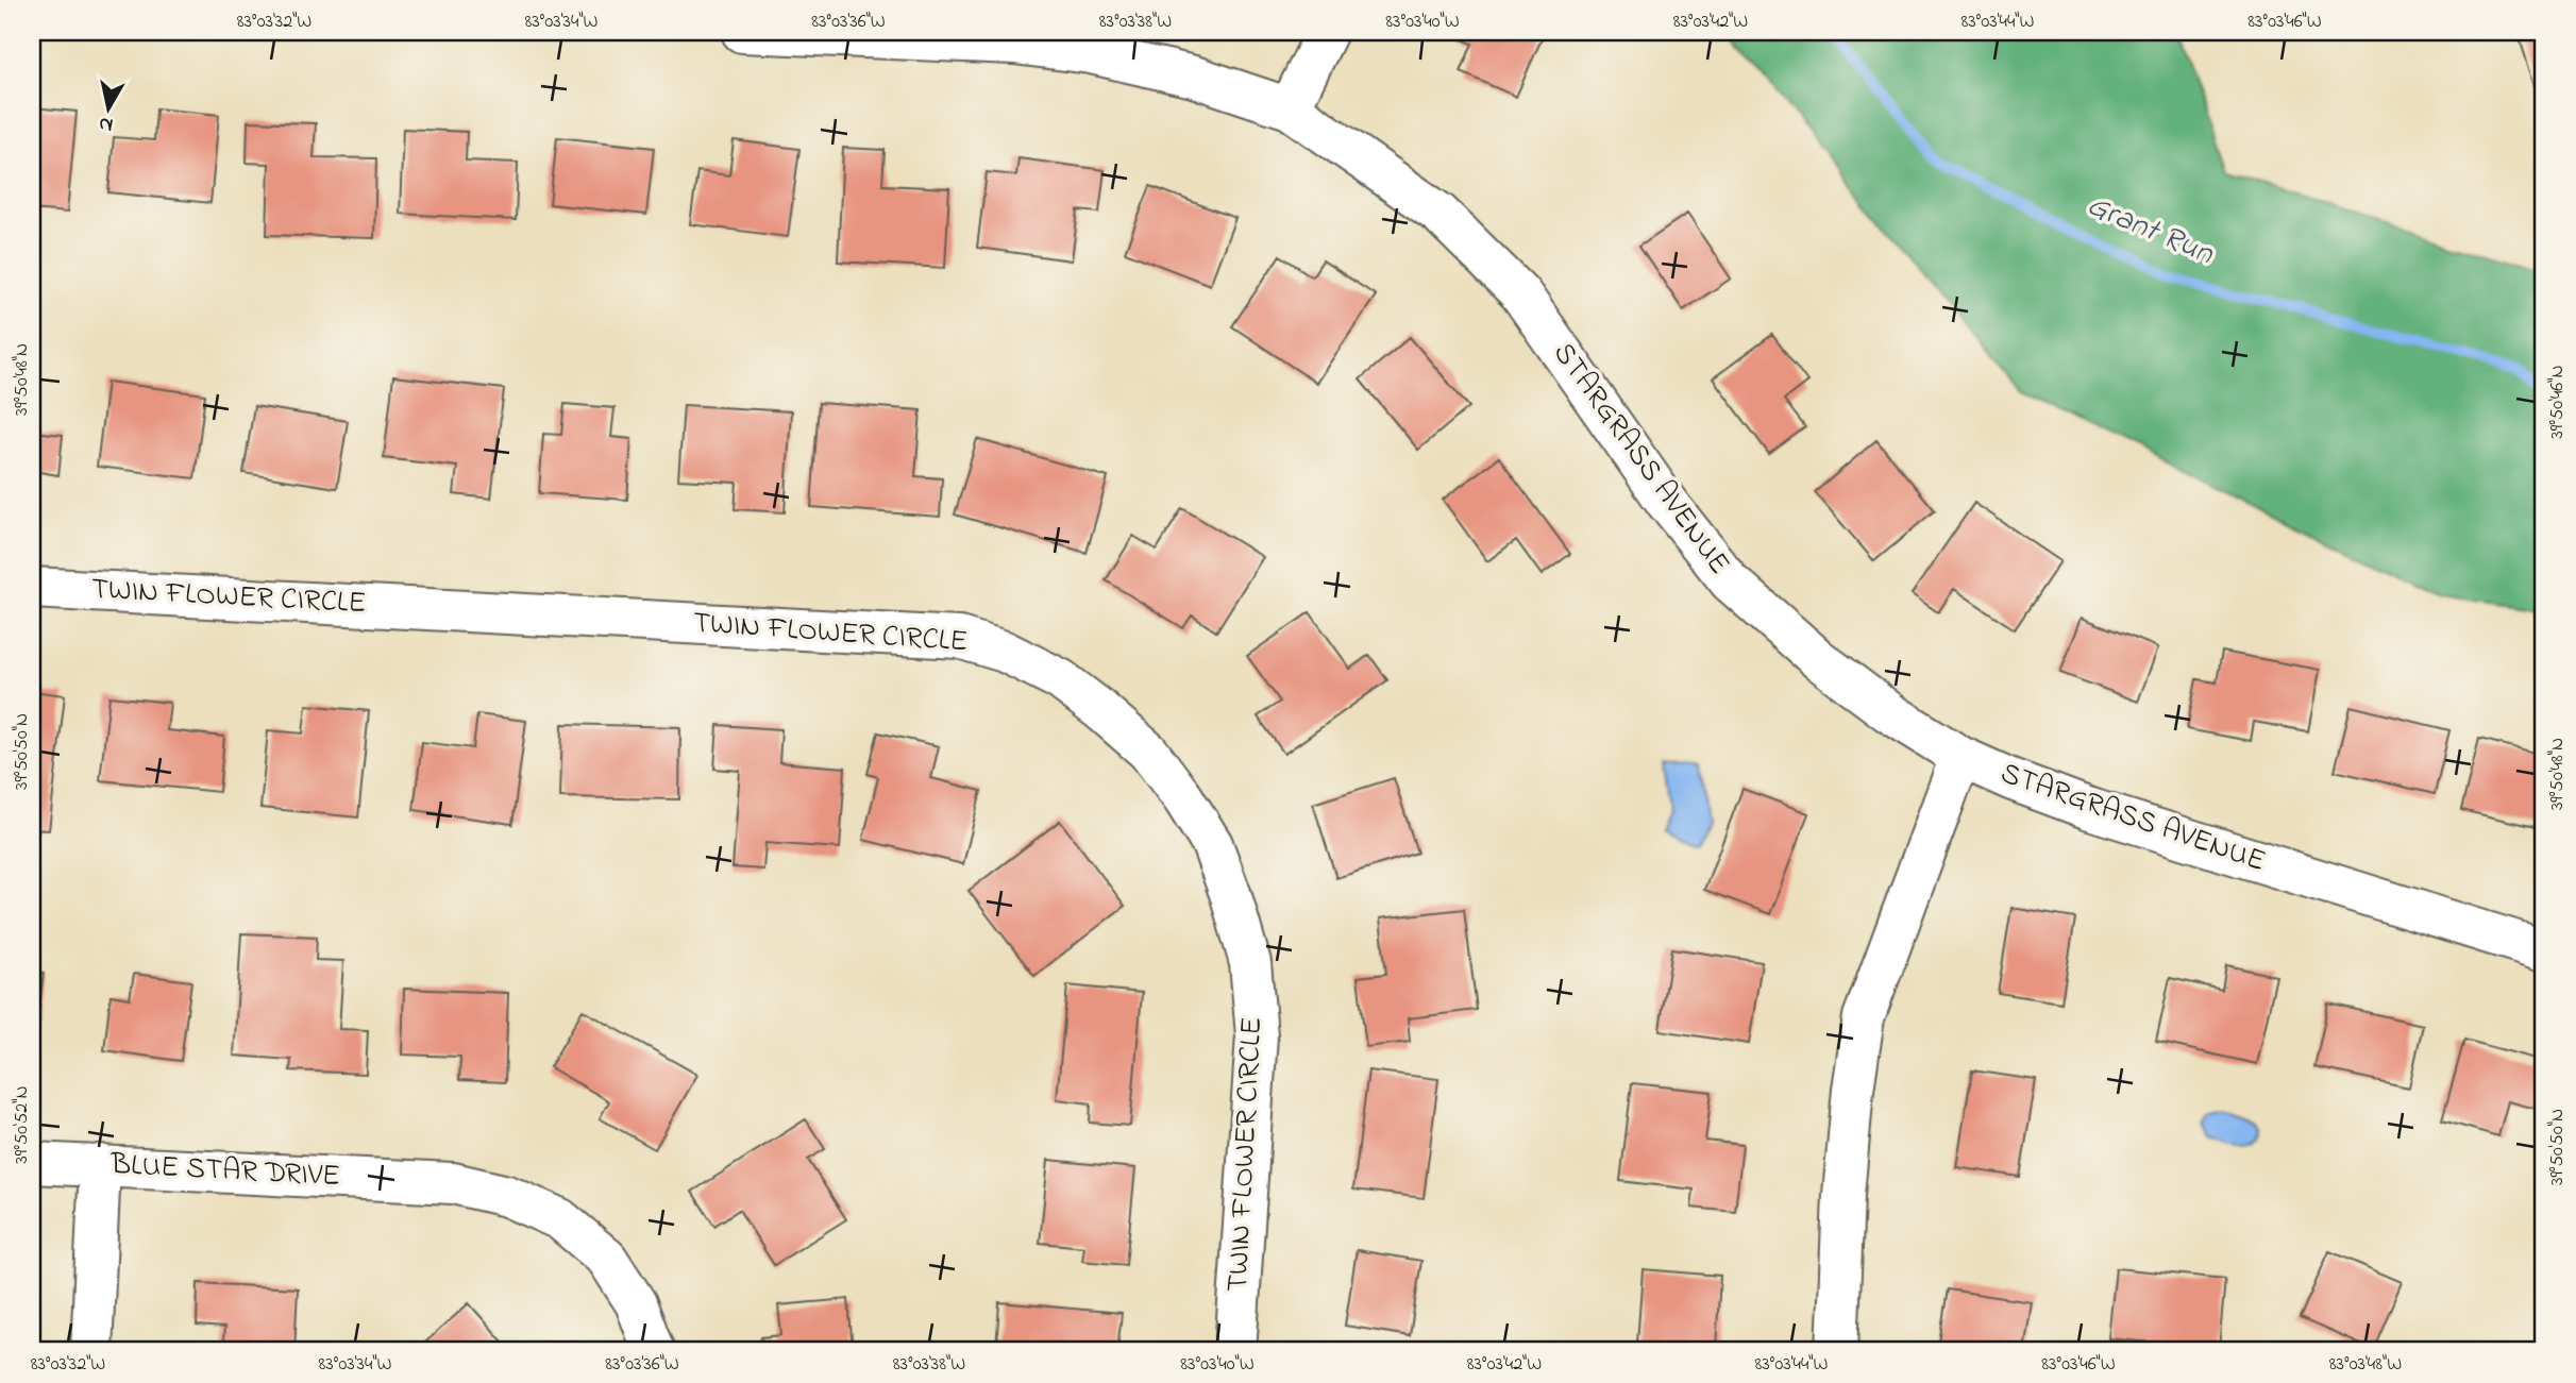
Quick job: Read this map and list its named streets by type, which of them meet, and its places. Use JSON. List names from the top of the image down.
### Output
{
  "streets": {
    "street": ["STARGRASS AVENUE", "TWIN FLOWER CIRCLE", "BLUE STAR DRIVE"]
  },
  "water": ["Grant Run"],
  "north": "bottom",
  "coordinates": [
    "83°03'32\"W",
    "83°03'34\"W",
    "83°03'36\"W",
    "83°03'38\"W",
    "83°03'40\"W",
    "83°03'42\"W",
    "83°03'44\"W",
    "83°03'46\"W",
    "39°50'48\"N",
    "39°50'46\"N",
    "39°50'50\"N",
    "39°50'52\"N",
    "83°03'48\"W"
  ]
}
